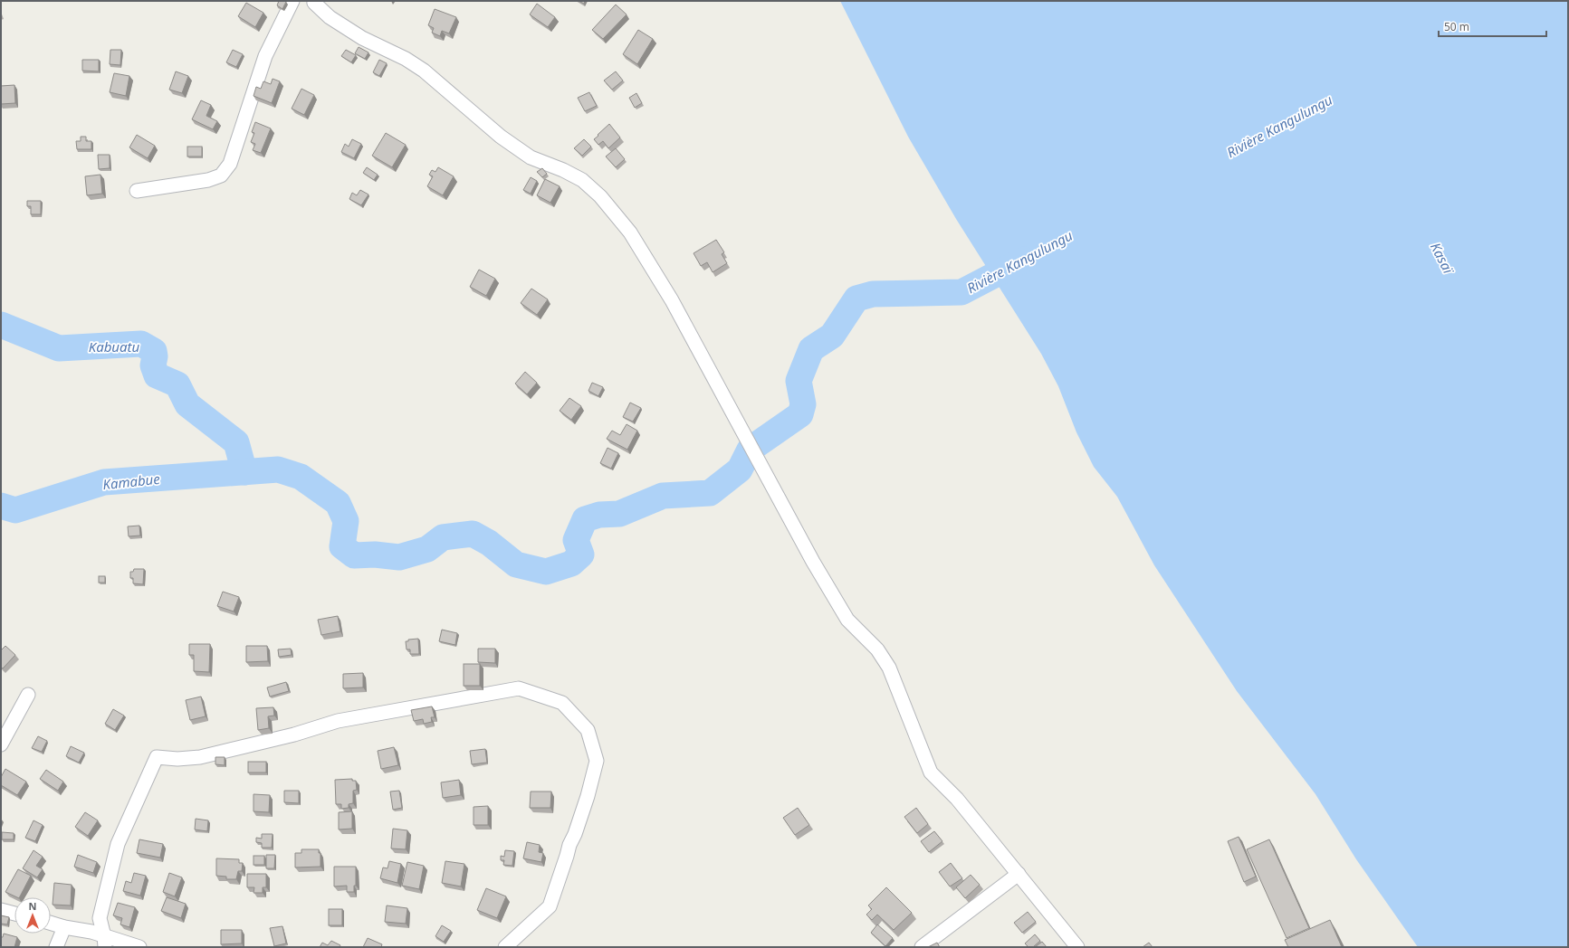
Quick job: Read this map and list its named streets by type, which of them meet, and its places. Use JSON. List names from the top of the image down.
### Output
{
  "water": [
    "Rivière Kangulungu",
    "Kasaï",
    "Kabuatu",
    "Kamabue"
  ],
  "scale_bar": "50 m",
  "north": "top"
}
